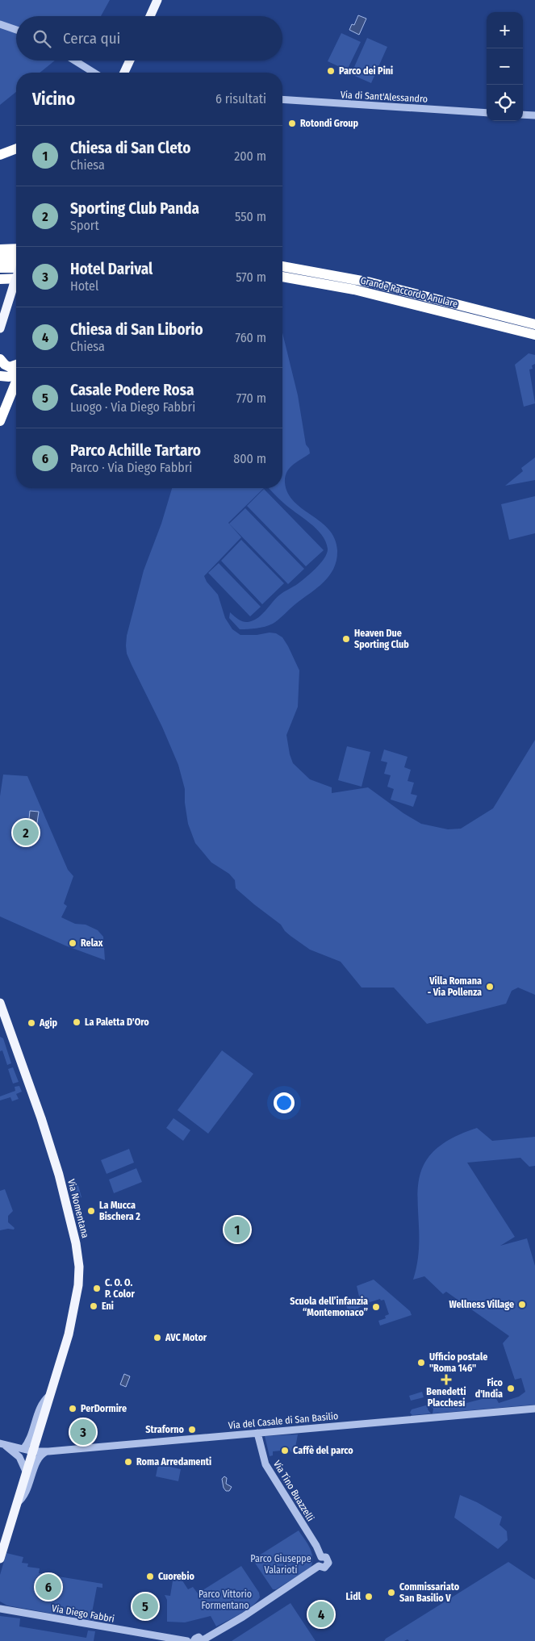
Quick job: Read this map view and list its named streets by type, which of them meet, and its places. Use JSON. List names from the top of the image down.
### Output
{
  "streets": {
    "highway": ["Grande Raccordo Anulare"],
    "main road": ["Via Nomentana"],
    "street": [
      "Via di Sant'Alessandro",
      "Via del Casale di San Basilio",
      "Via Tino Buazzelli",
      "Via Diego Fabbri"
    ]
  },
  "crossings": [
    ["Via Nomentana", "Via del Casale di San Basilio"],
    ["Via del Casale di San Basilio", "Via Tino Buazzelli"]
  ],
  "parks": ["Parco Giuseppe Valarioti", "Parco Vittorio Formentano"],
  "places": {
    "other": [
      "Parco dei Pini",
      "Rotondi Group",
      "Heaven Due Sporting Club",
      "Relax",
      "Villa Romana - Via Pollenza",
      "La Paletta D'Oro",
      "Agip",
      "La Mucca Bischera 2",
      "C. O. O. P. Color",
      "Wellness Village",
      "Eni",
      "Scuola dell’infanzia “Montemonaco”",
      "AVC Motor",
      "Ufficio postale \"Roma 146\"",
      "Fico d'India",
      "PerDormire",
      "Straforno",
      "Caffè del parco",
      "Roma Arredamenti",
      "Cuorebio",
      "Commissariato San Basilio V",
      "Lidl"
    ],
    "health": ["Benedetti Placchesi"]
  },
  "page": {
    "map_buttons": ["+", "−"],
    "search": "Cerca qui",
    "heading": ["Vicino", "6 risultati"],
    "list": [
      {
        "mark": "1",
        "name": "Chiesa di San Cleto",
        "note": "Chiesa",
        "value": "200 m"
      },
      {
        "mark": "2",
        "name": "Sporting Club Panda",
        "note": "Sport",
        "value": "550 m"
      },
      {
        "mark": "3",
        "name": "Hotel Darival",
        "note": "Hotel",
        "value": "570 m"
      },
      {
        "mark": "4",
        "name": "Chiesa di San Liborio",
        "note": "Chiesa",
        "value": "760 m"
      },
      {
        "mark": "5",
        "name": "Casale Podere Rosa",
        "note": "Luogo · Via Diego Fabbri",
        "value": "770 m"
      },
      {
        "mark": "6",
        "name": "Parco Achille Tartaro",
        "note": "Parco · Via Diego Fabbri",
        "value": "800 m"
      }
    ],
    "pins": [
      "2",
      "1",
      "3",
      "6",
      "5",
      "4"
    ]
  }
}
